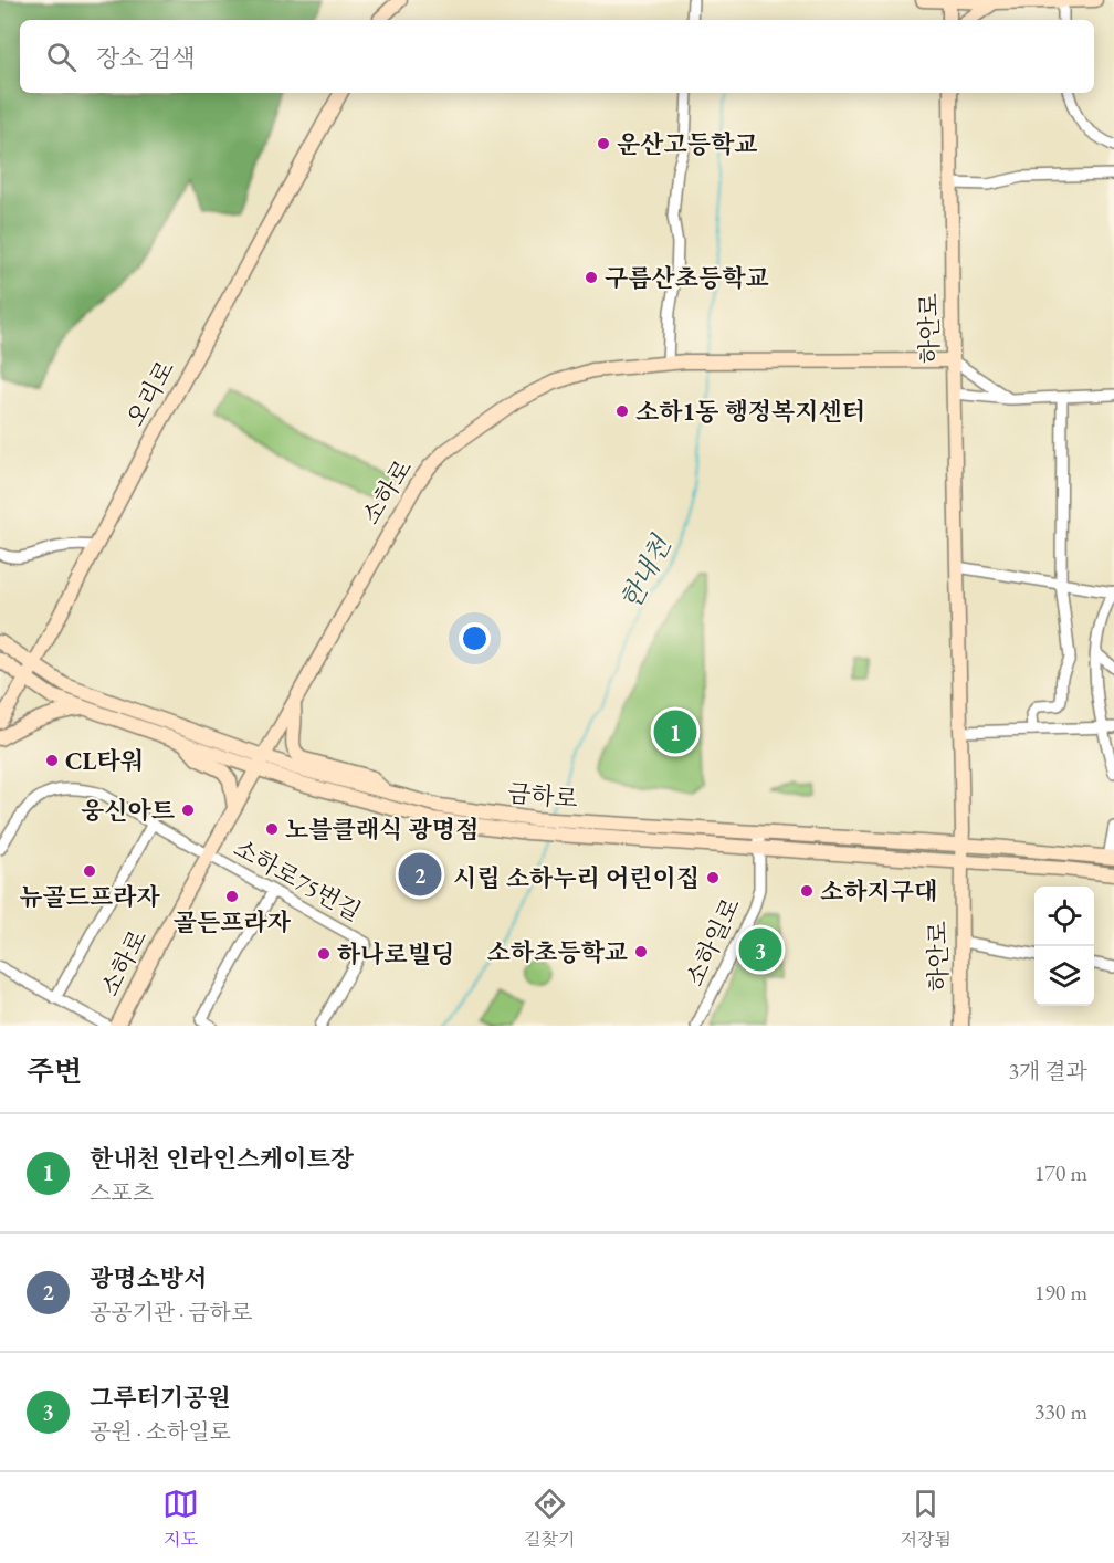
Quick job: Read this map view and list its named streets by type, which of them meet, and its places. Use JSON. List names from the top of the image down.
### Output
{
  "streets": {
    "main road": [
      "하안로",
      "오리로",
      "소하로",
      "금하로"
    ],
    "street": ["소하로75번길", "소하일로"]
  },
  "crossings": [
    ["하안로", "소하로"],
    ["하안로", "금하로"],
    ["오리로", "금하로"],
    ["소하로", "금하로"],
    ["소하로", "소하로75번길"],
    ["금하로", "소하일로"]
  ],
  "water": ["한내천"],
  "places": [
    "운산고등학교",
    "구름산초등학교",
    "소하1동 행정복지센터",
    "CL타워",
    "웅신아트",
    "노블클래식 광명점",
    "뉴골드프라자",
    "시립 소하누리 어린이집",
    "소하지구대",
    "골든프라자",
    "소하초등학교",
    "하나로빌딩"
  ],
  "page": {
    "search": "장소 검색",
    "pins": ["1", "2", "3"],
    "heading": ["주변", "3개 결과"],
    "list": [
      {
        "mark": "1",
        "name": "한내천 인라인스케이트장",
        "note": "스포츠",
        "value": "170 m"
      },
      {
        "mark": "2",
        "name": "광명소방서",
        "note": "공공기관 · 금하로",
        "value": "190 m"
      },
      {
        "mark": "3",
        "name": "그루터기공원",
        "note": "공원 · 소하일로",
        "value": "330 m"
      }
    ],
    "nav": ["지도", "길찾기", "저장됨"]
  }
}
